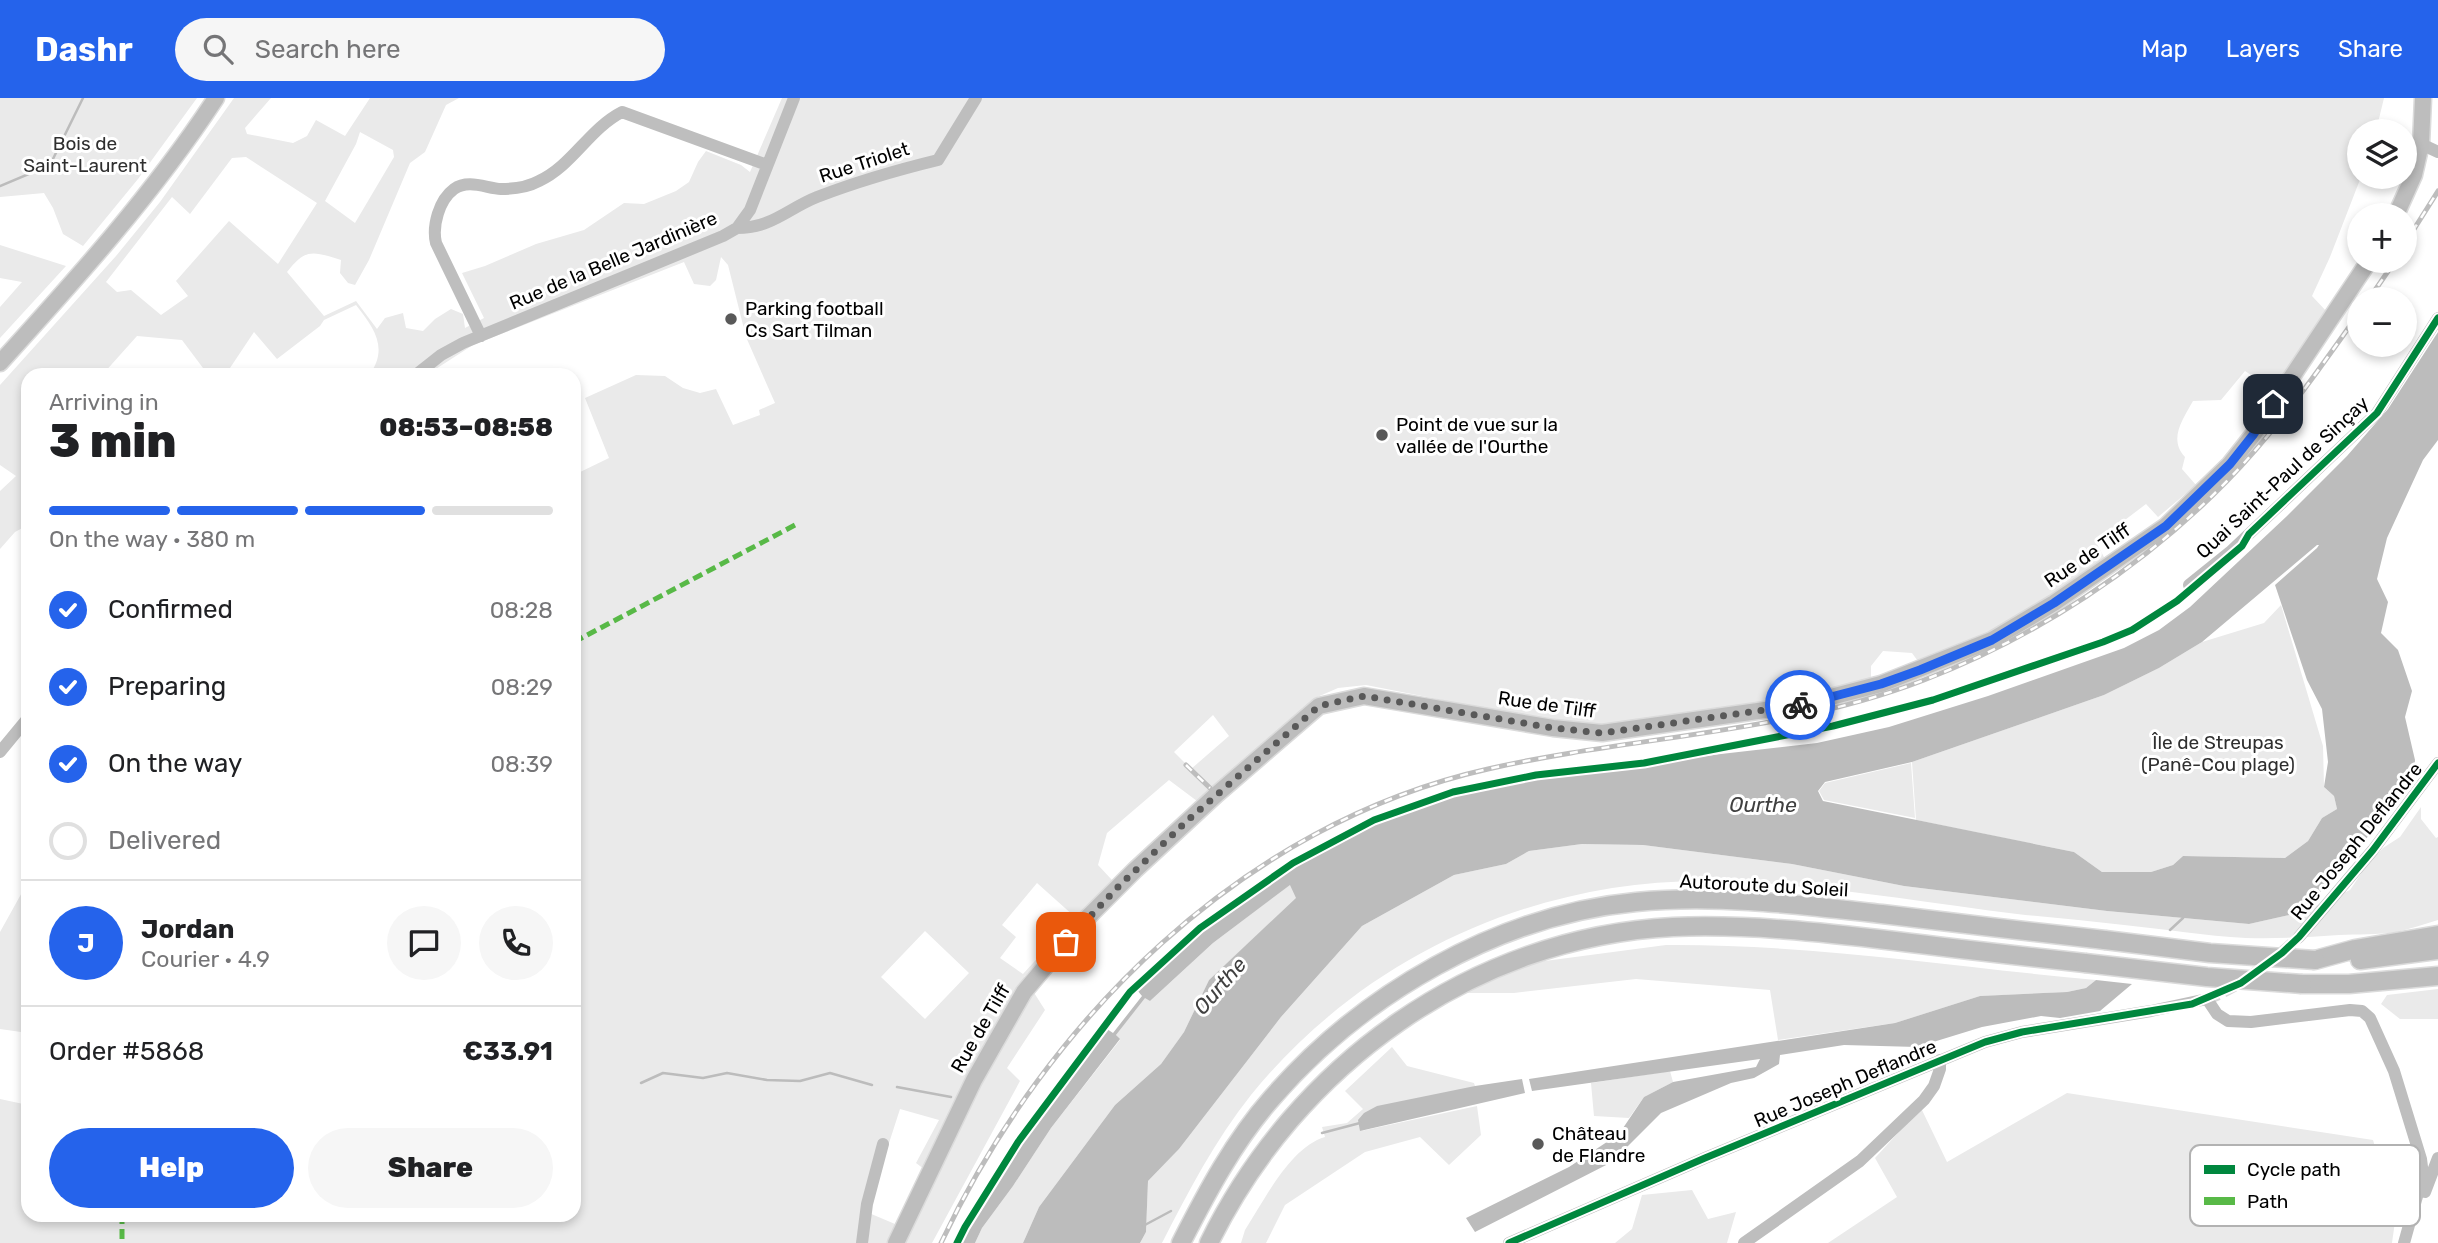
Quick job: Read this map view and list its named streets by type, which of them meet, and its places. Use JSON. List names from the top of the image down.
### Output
{
  "streets": {
    "highway": ["Autoroute du Soleil"],
    "main road": ["Rue de Tilff"],
    "street": [
      "Rue Triolet",
      "Rue de la Belle Jardinière",
      "Quai Saint-Paul de Sinçay",
      "Rue Joseph Deflandre"
    ]
  },
  "crossings": [
    ["Rue Triolet", "Rue de la Belle Jardinière"]
  ],
  "water": ["Ourthe"],
  "parks": ["Bois de Saint-Laurent", "Île de Streupas (Panê-Cou plage)"],
  "places": ["Parking football Cs Sart Tilman", "Point de vue sur la vallée de l'Ourthe", "Château de Flandre"],
  "legend": ["Cycle path", "Path"],
  "page": {
    "header": "Dashr",
    "search": "Search here",
    "nav": ["Map", "Layers", "Share"],
    "map_buttons": ["+", "−"],
    "heading": ["3 min", "Arriving in", "08:53–08:58"],
    "panel": [
      "Jordan",
      "Courier · 4.9",
      "Order #5868",
      "€33.91"
    ],
    "bar": "On the way · 380 m",
    "list": [
      ["Confirmed", "08:28"],
      ["Preparing", "08:29"],
      ["On the way", "08:39"],
      "Delivered"
    ],
    "round": "J",
    "buttons": ["Help", "Share"]
  }
}
